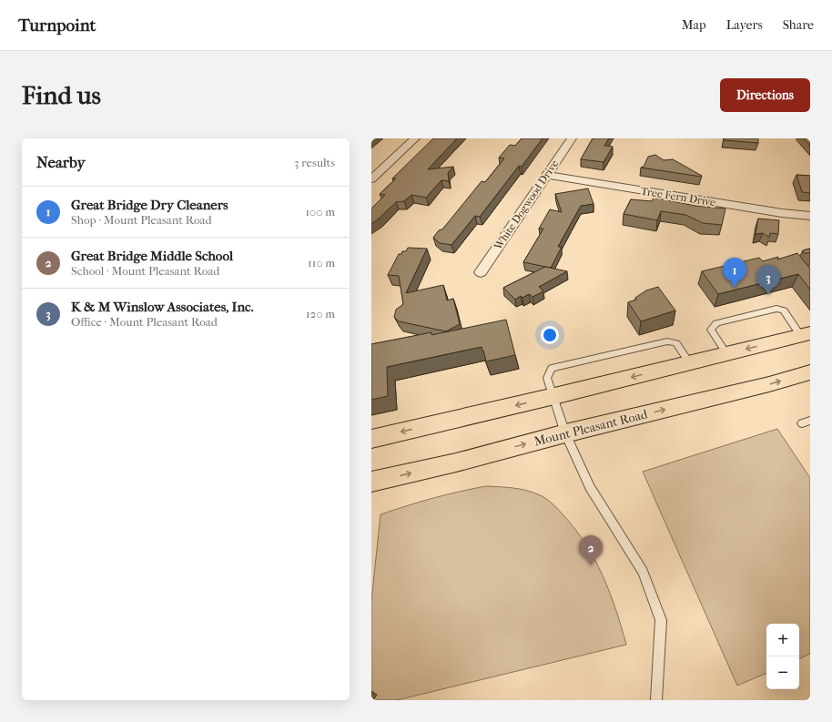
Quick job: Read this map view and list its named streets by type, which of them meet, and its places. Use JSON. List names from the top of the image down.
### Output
{
  "streets": {
    "main road": ["Mount Pleasant Road"],
    "street": ["Tree Fern Drive", "White Dogwood Drive"]
  },
  "crossings": [
    ["Tree Fern Drive", "White Dogwood Drive"]
  ],
  "page": {
    "header": "Turnpoint",
    "nav": ["Map", "Layers", "Share"],
    "buttons": "Directions",
    "title": "Find us",
    "heading": ["Nearby", "3 results"],
    "list": [
      {
        "mark": "1",
        "name": "Great Bridge Dry Cleaners",
        "note": "Shop · Mount Pleasant Road",
        "value": "100 m"
      },
      {
        "mark": "2",
        "name": "Great Bridge Middle School",
        "note": "School · Mount Pleasant Road",
        "value": "110 m"
      },
      {
        "mark": "3",
        "name": "K & M Winslow Associates, Inc.",
        "note": "Office · Mount Pleasant Road",
        "value": "120 m"
      }
    ],
    "pins": ["1", "3", "2"],
    "map_buttons": ["+", "−"]
  }
}
